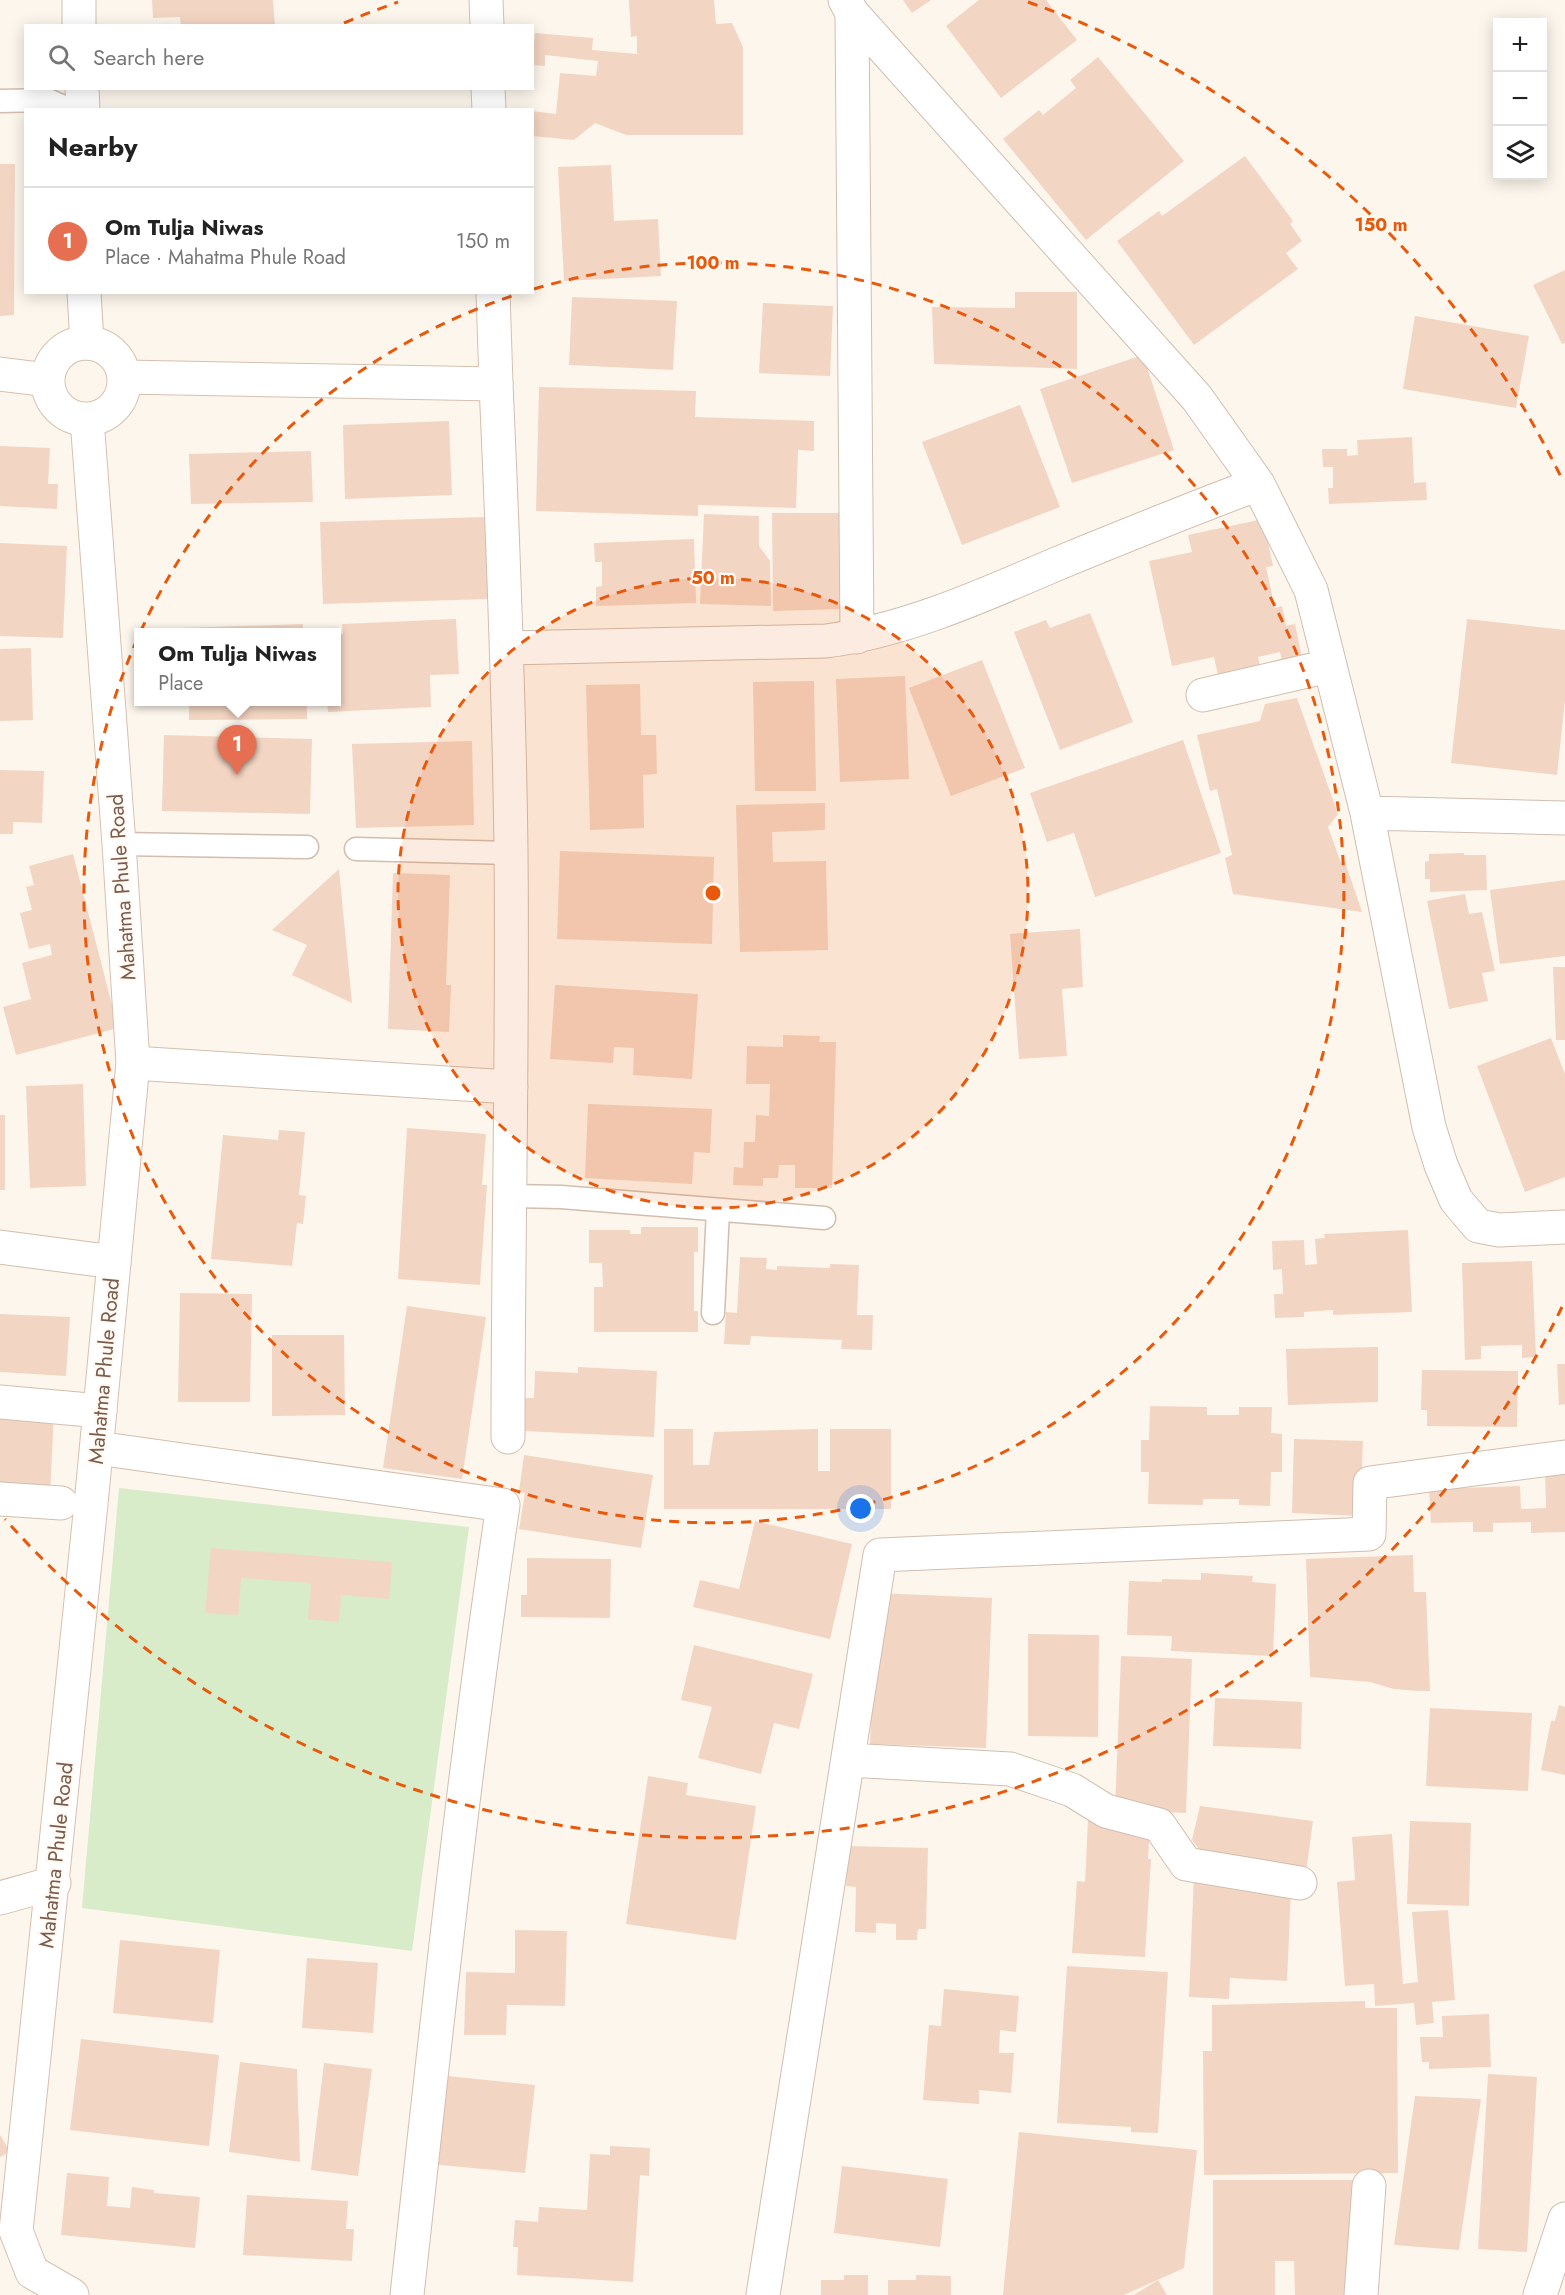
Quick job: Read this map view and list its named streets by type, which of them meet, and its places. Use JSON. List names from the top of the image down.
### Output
{
  "streets": {
    "street": ["Mahatma Phule Road"]
  },
  "page": {
    "map_buttons": ["+", "−"],
    "search": "Search here",
    "heading": "Nearby",
    "list": [
      {
        "mark": "1",
        "name": "Om Tulja Niwas",
        "note": "Place · Mahatma Phule Road",
        "value": "150 m"
      }
    ],
    "popup": ["Om Tulja Niwas", "Place"],
    "pins": "1"
  },
  "rings": ["150 m", "100 m", "50 m"]
}
